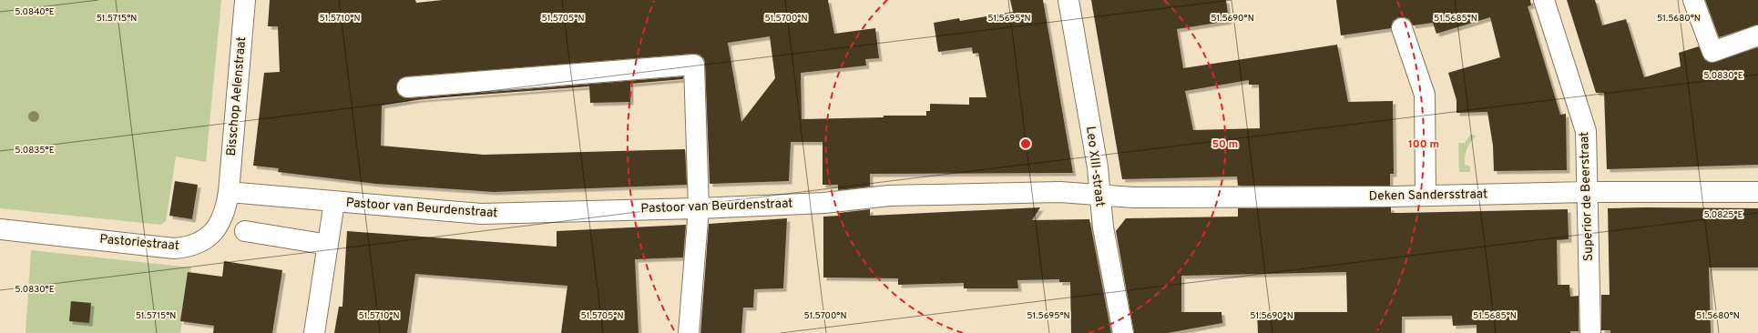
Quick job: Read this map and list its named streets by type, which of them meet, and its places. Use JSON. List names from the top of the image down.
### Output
{
  "streets": {
    "street": [
      "Bisschop Aelenstraat",
      "Leo XIII-straat",
      "Deken Sandersstraat",
      "Superior de Beerstraat",
      "Pastoor van Beurdenstraat",
      "Pastoriestraat"
    ]
  },
  "crossings": [
    ["Bisschop Aelenstraat", "Pastoriestraat"],
    ["Leo XIII-straat", "Deken Sandersstraat"],
    ["Leo XIII-straat", "Pastoor van Beurdenstraat"],
    ["Deken Sandersstraat", "Superior de Beerstraat"],
    ["Deken Sandersstraat", "Pastoor van Beurdenstraat"]
  ],
  "coordinates": [
    "5.0840°E",
    "51.5715°N",
    "51.5710°N",
    "51.5705°N",
    "51.5700°N",
    "51.5695°N",
    "51.5690°N",
    "51.5685°N",
    "51.5680°N",
    "5.0830°E",
    "5.0835°E",
    "5.0825°E"
  ],
  "rings": ["50 m", "100 m"]
}
